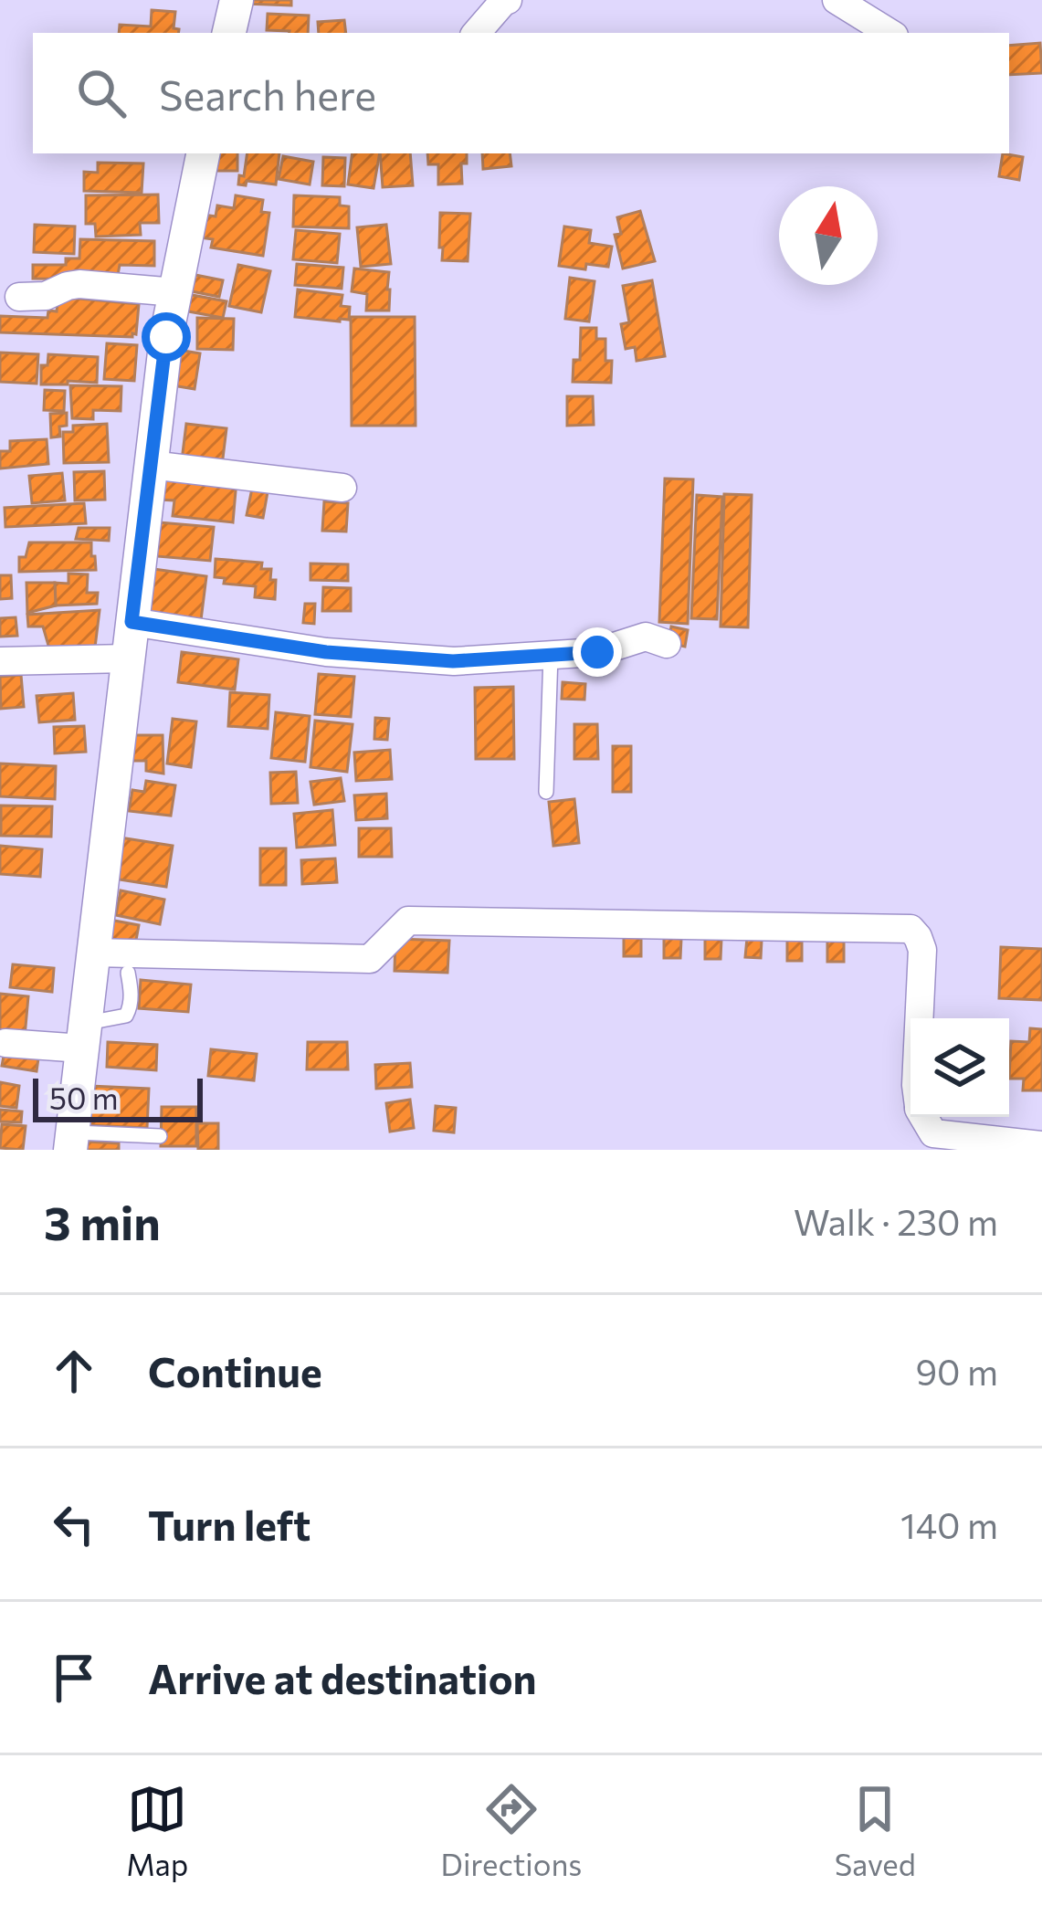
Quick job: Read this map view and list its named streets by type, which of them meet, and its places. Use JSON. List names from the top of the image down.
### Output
{
  "scale_bar": "50 m",
  "north": "top",
  "page": {
    "search": "Search here",
    "scale": "50 m",
    "heading": ["3 min", "Walk · 230 m"],
    "list": [
      ["Continue", "90 m"],
      ["Turn left", "140 m"],
      "Arrive at destination"
    ],
    "nav": ["Map", "Directions", "Saved"]
  }
}
